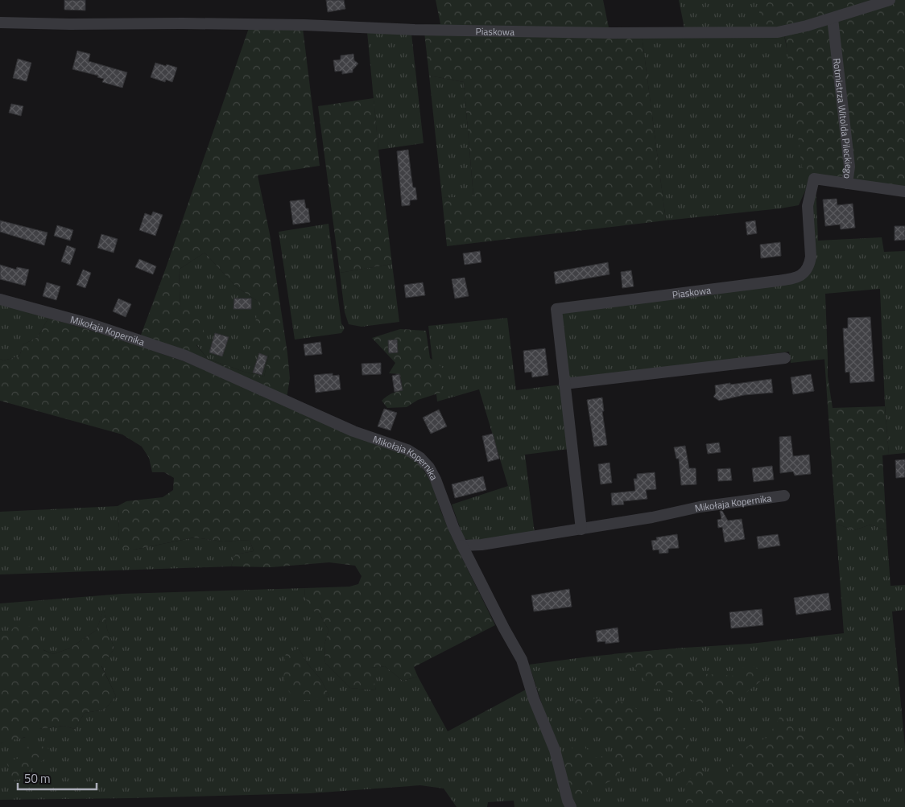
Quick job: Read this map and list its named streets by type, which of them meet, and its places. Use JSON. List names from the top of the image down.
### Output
{
  "streets": {
    "street": ["Piaskowa", "Rotmistrza Witolda Pileckiego", "Mikołaja Kopernika"]
  },
  "crossings": [
    ["Piaskowa", "Rotmistrza Witolda Pileckiego"]
  ],
  "scale_bar": "50 m"
}
